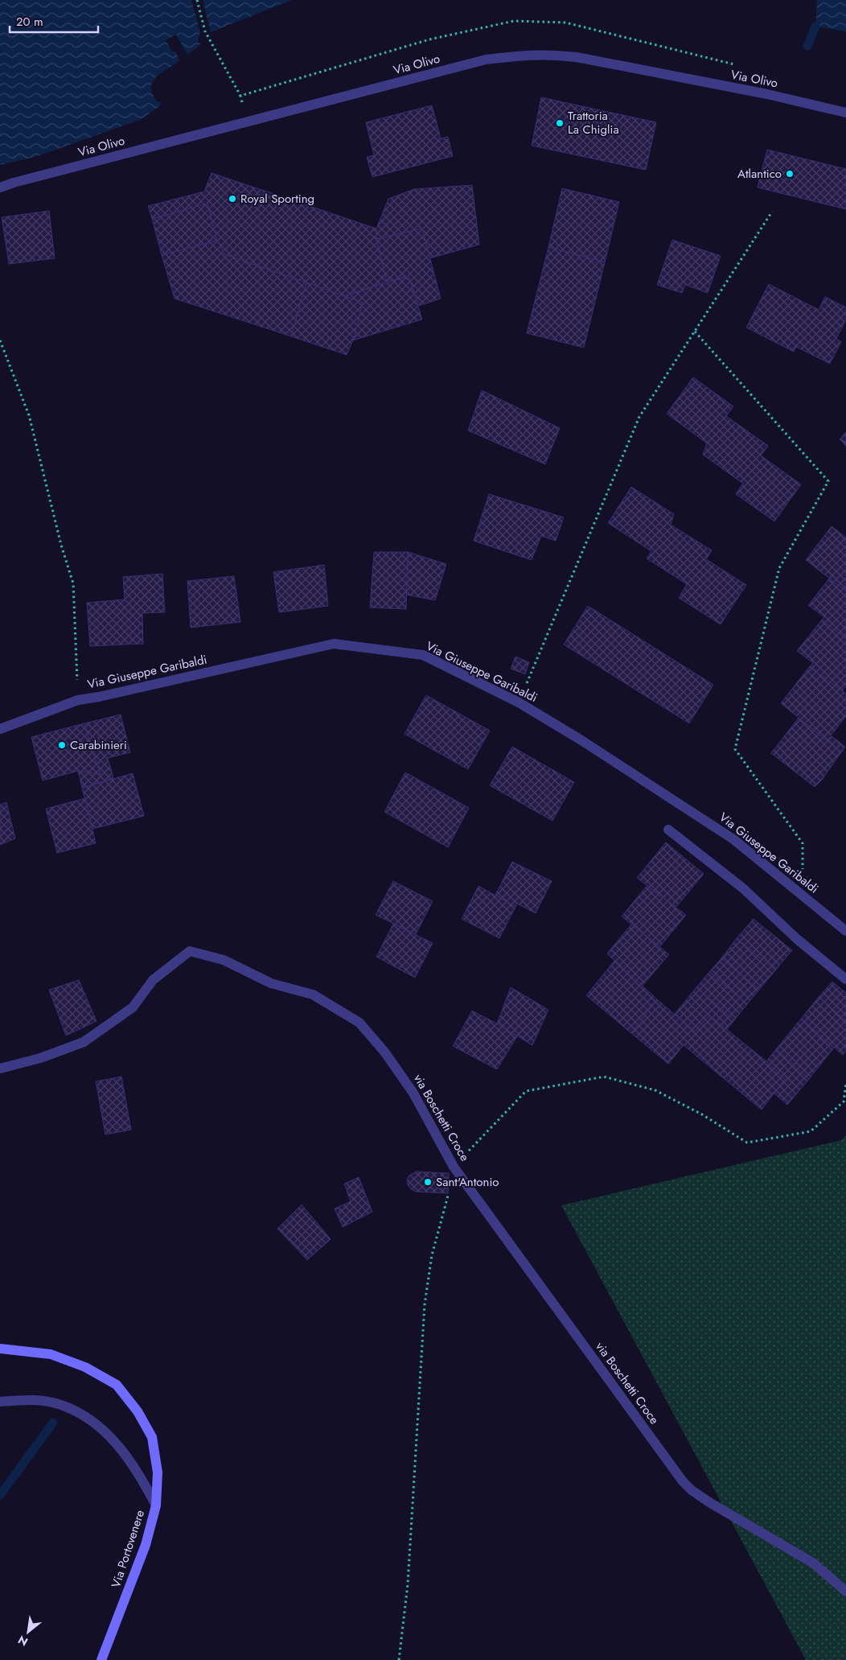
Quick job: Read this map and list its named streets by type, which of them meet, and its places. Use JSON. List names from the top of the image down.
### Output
{
  "streets": {
    "main road": ["Via Portovenere"],
    "street": ["Via Olivo", "Via Giuseppe Garibaldi", "via Boschetti Croce"]
  },
  "places": [
    "Trattoria La Chiglia",
    "Atlantico",
    "Royal Sporting",
    "Carabinieri",
    "Sant'Antonio"
  ],
  "scale_bar": "20 m",
  "north": "bottom left"
}
